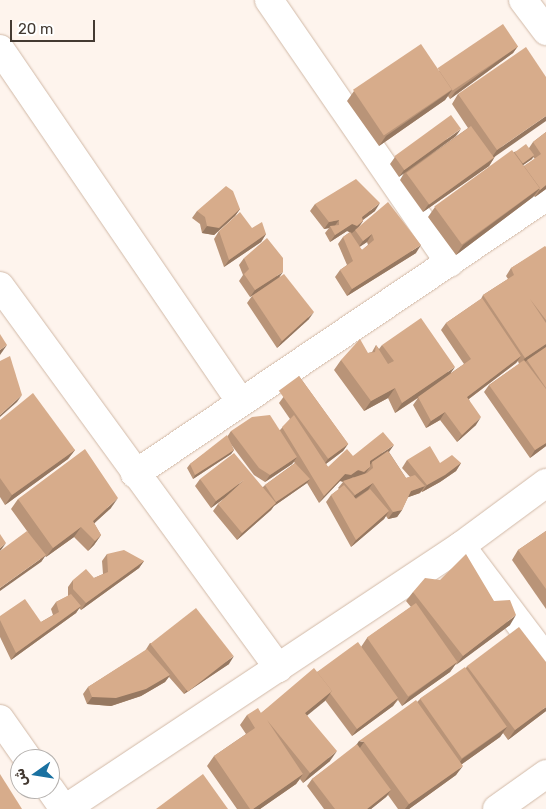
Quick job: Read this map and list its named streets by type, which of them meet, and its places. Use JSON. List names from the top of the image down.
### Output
{
  "scale_bar": "20 m",
  "north": "left"
}
